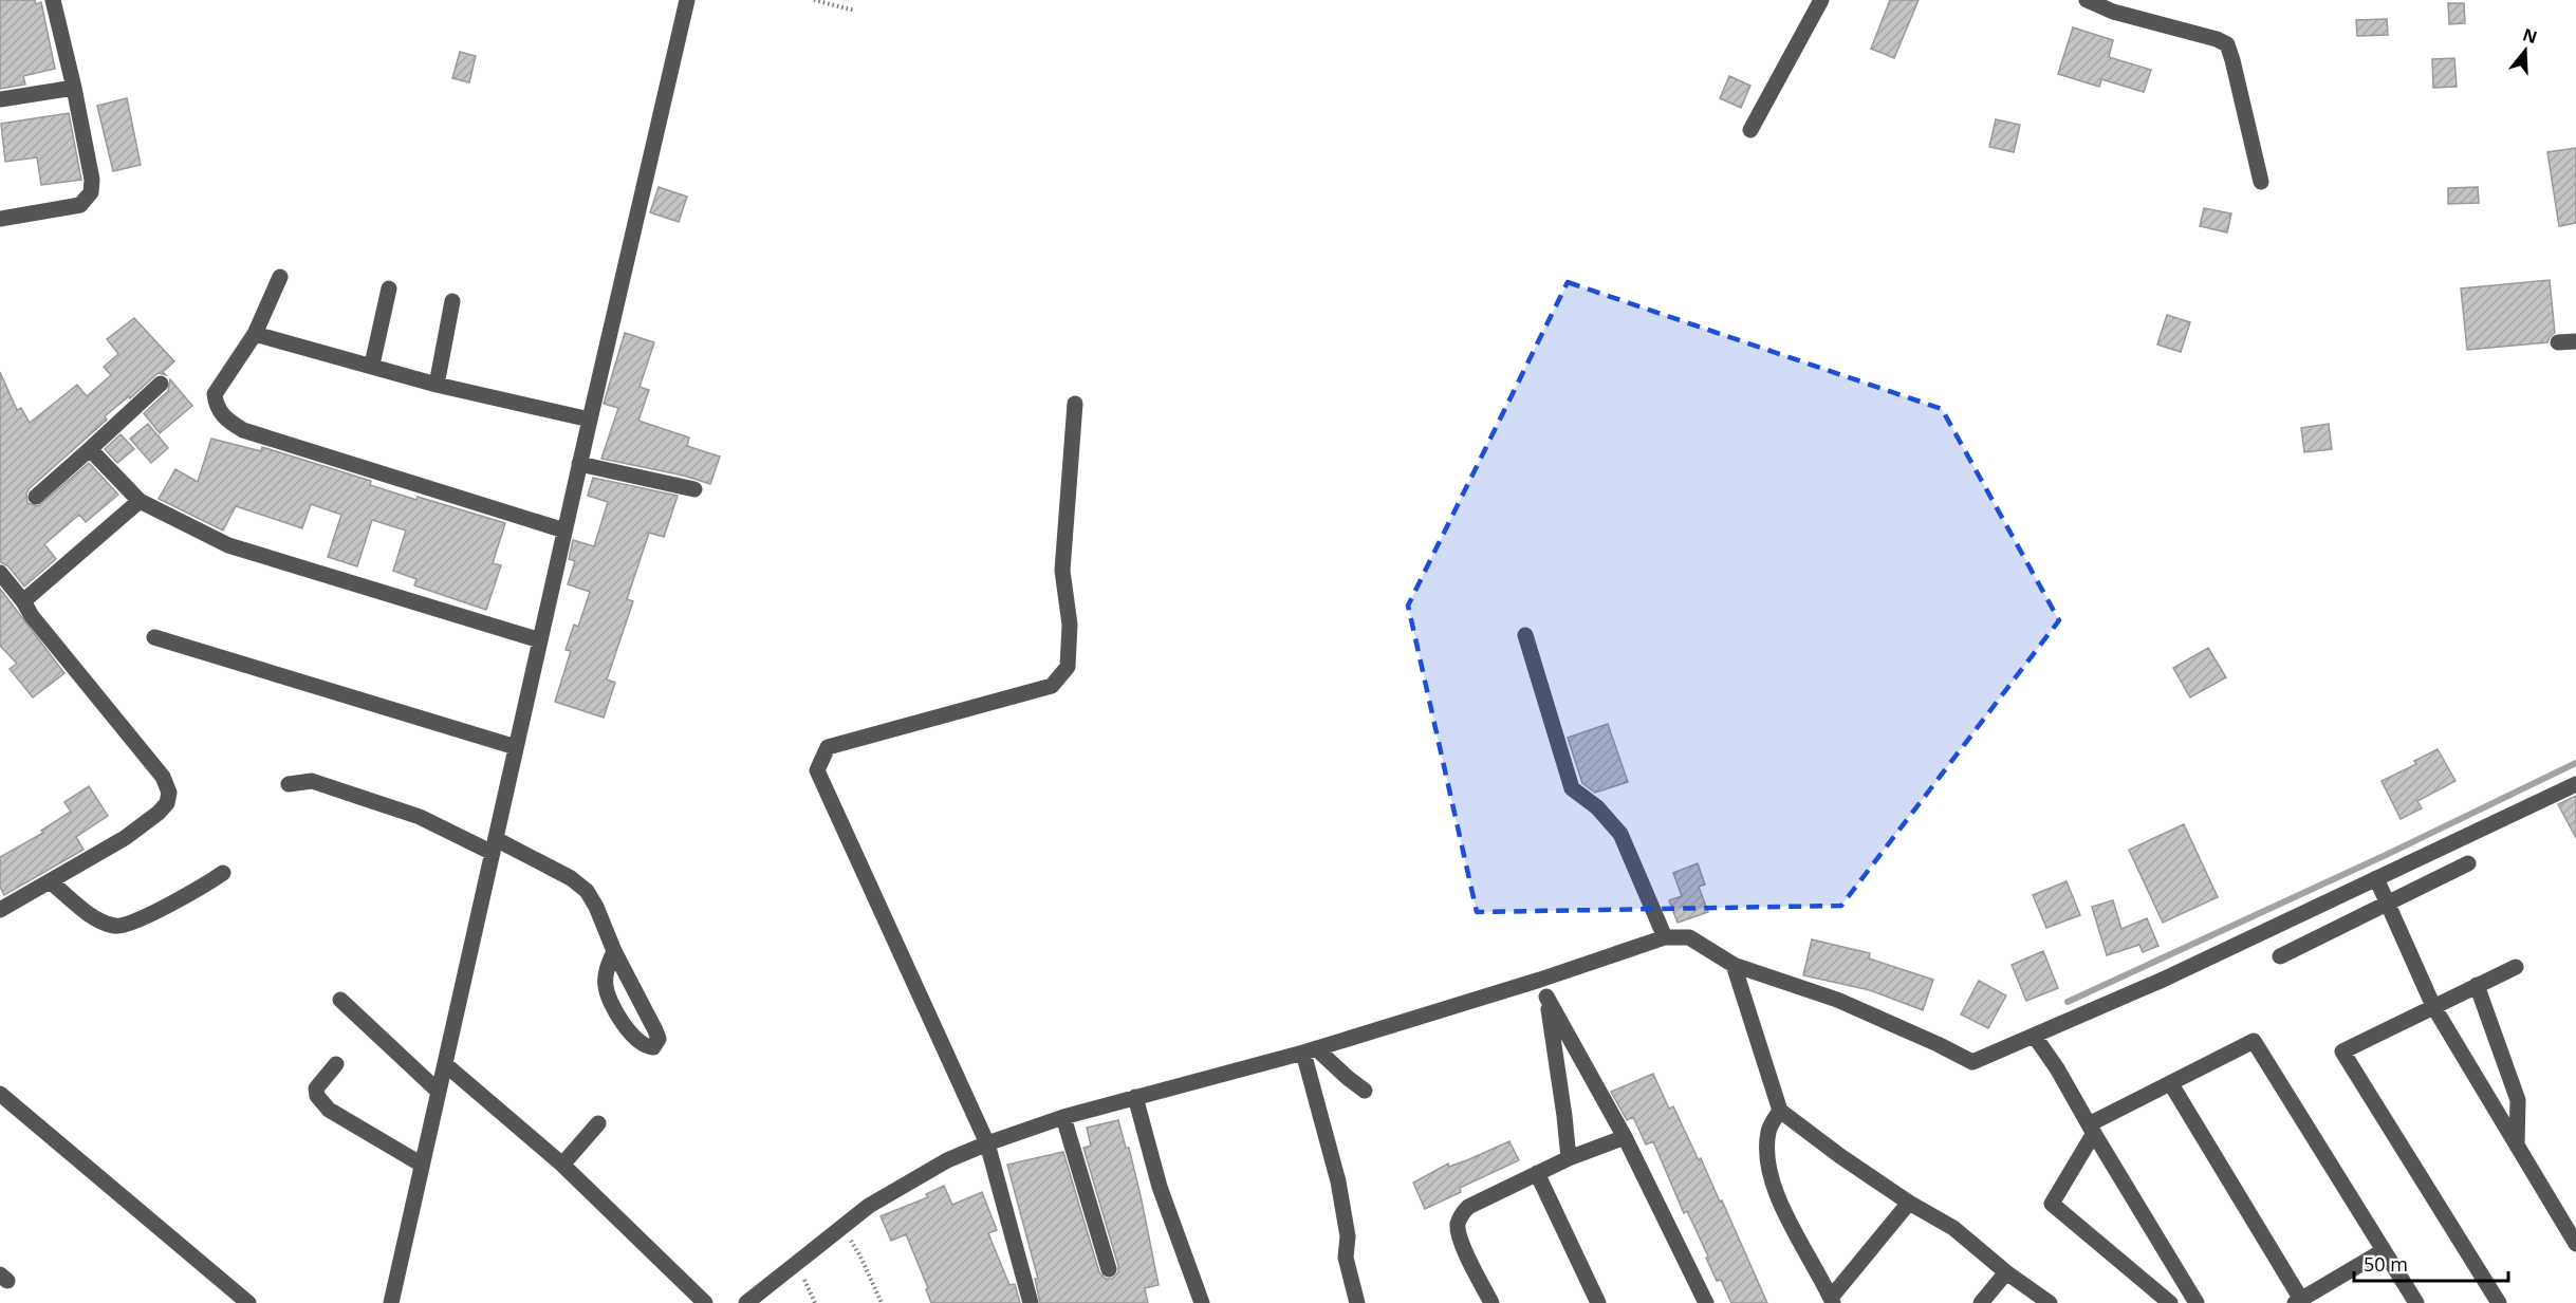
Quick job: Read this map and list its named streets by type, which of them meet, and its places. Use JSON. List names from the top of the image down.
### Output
{
  "scale_bar": "50 m",
  "north": "top"
}
